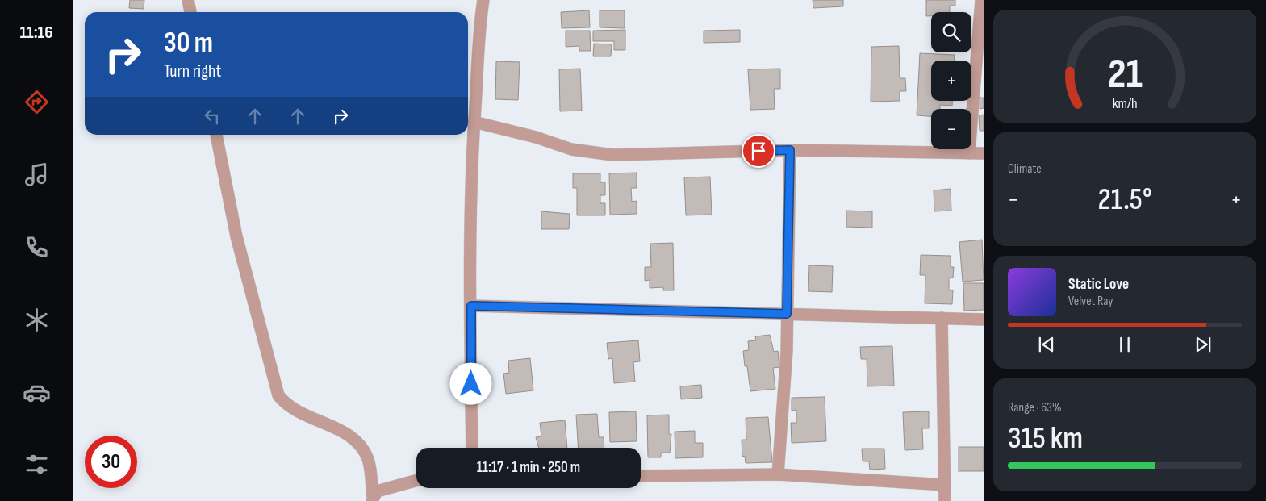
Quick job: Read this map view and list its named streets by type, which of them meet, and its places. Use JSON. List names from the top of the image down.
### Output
{
  "page": {
    "tabs": "11:16",
    "map_buttons": ["+", "−"],
    "turn": ["30 m", "Turn right"],
    "tile": [
      "Climate",
      ["Range · 63%", "315 km"]
    ],
    "heat": ["−", "21.5°", "+"],
    "song": ["Static Love", "Velvet Ray"],
    "limit": "30",
    "trip": "11:17 · 1 min · 250 m",
    "gauge": ["21", "km/h"]
  }
}
